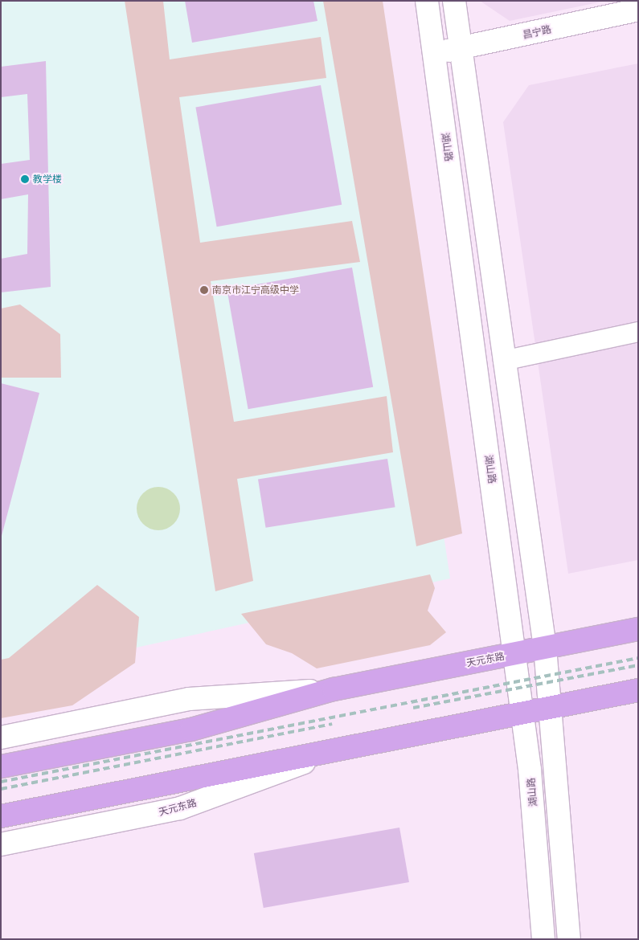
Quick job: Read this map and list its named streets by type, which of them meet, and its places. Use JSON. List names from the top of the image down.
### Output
{
  "streets": {
    "highway": ["天元东路"],
    "main road": ["昌宁路", "湖山路"]
  },
  "crossings": [
    ["昌宁路", "湖山路"],
    ["湖山路", "天元东路"]
  ],
  "places": ["教学楼", "南京市江宁高级中学"]
}
